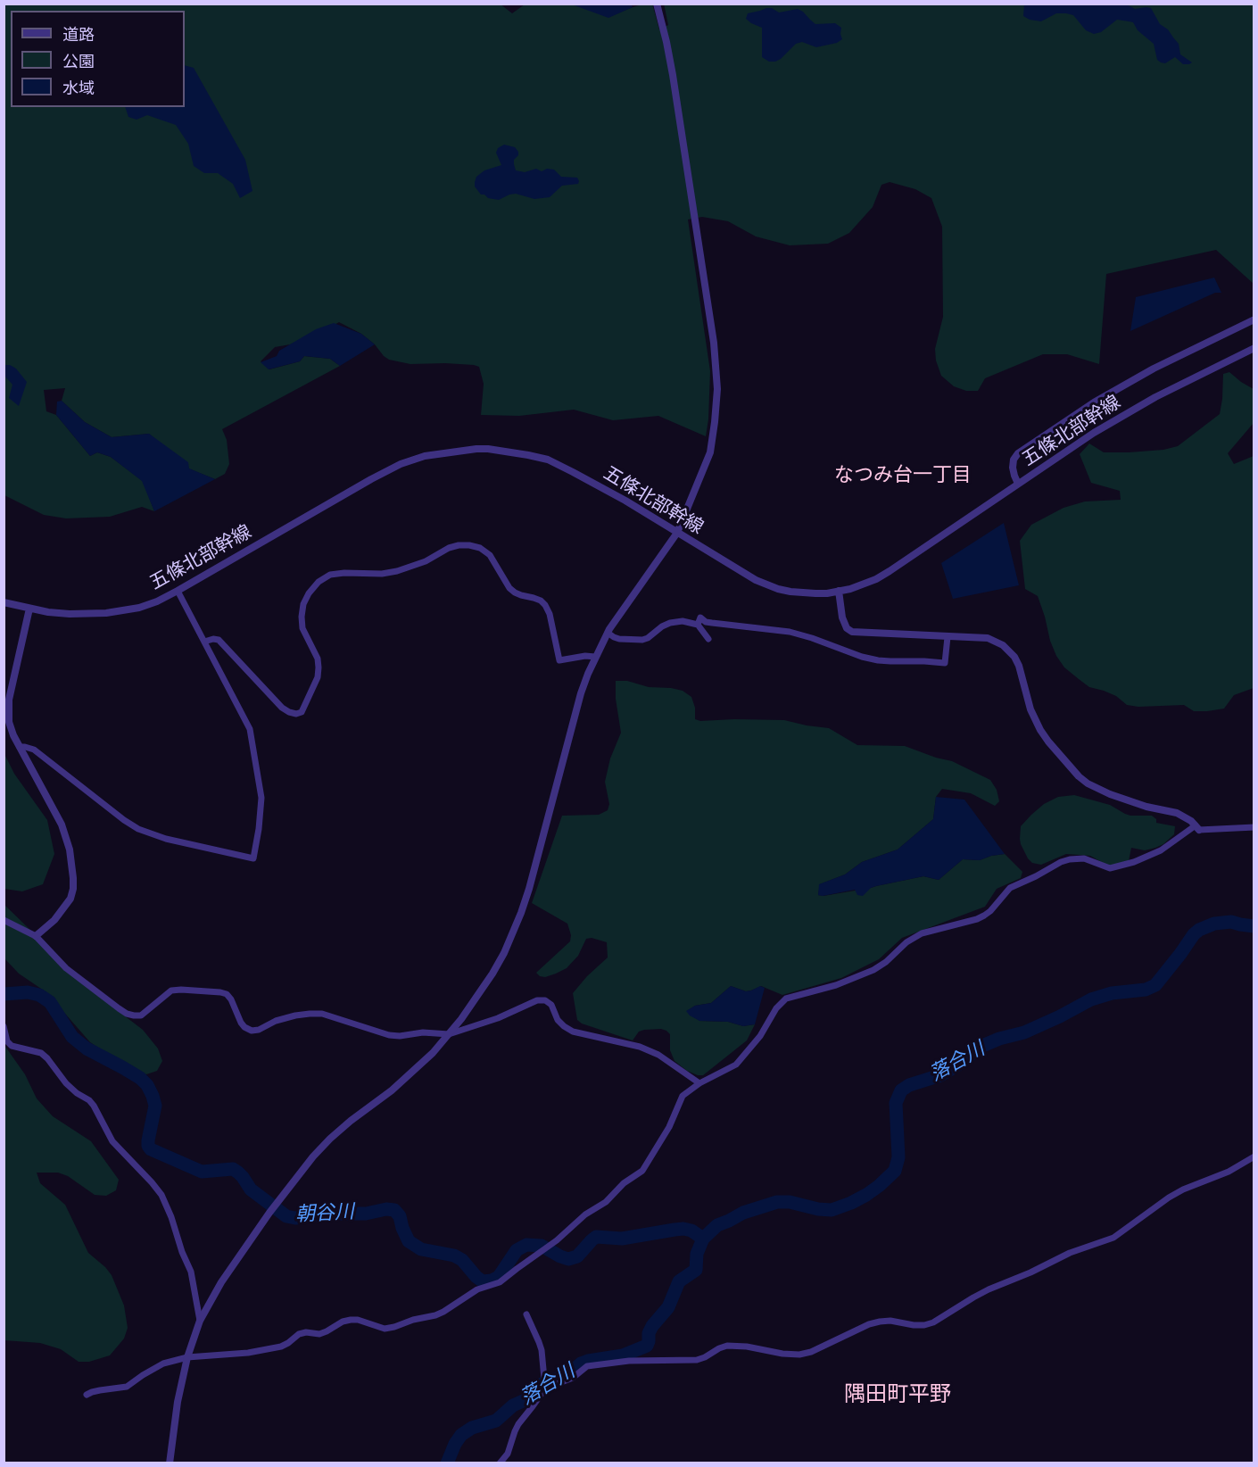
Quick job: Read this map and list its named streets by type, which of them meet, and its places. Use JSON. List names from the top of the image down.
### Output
{
  "streets": {
    "street": ["五條北部幹線"]
  },
  "districts": ["なつみ台一丁目", "隅田町平野"],
  "water": ["落合川", "朝谷川"],
  "legend": ["道路", "公園", "水域"]
}
